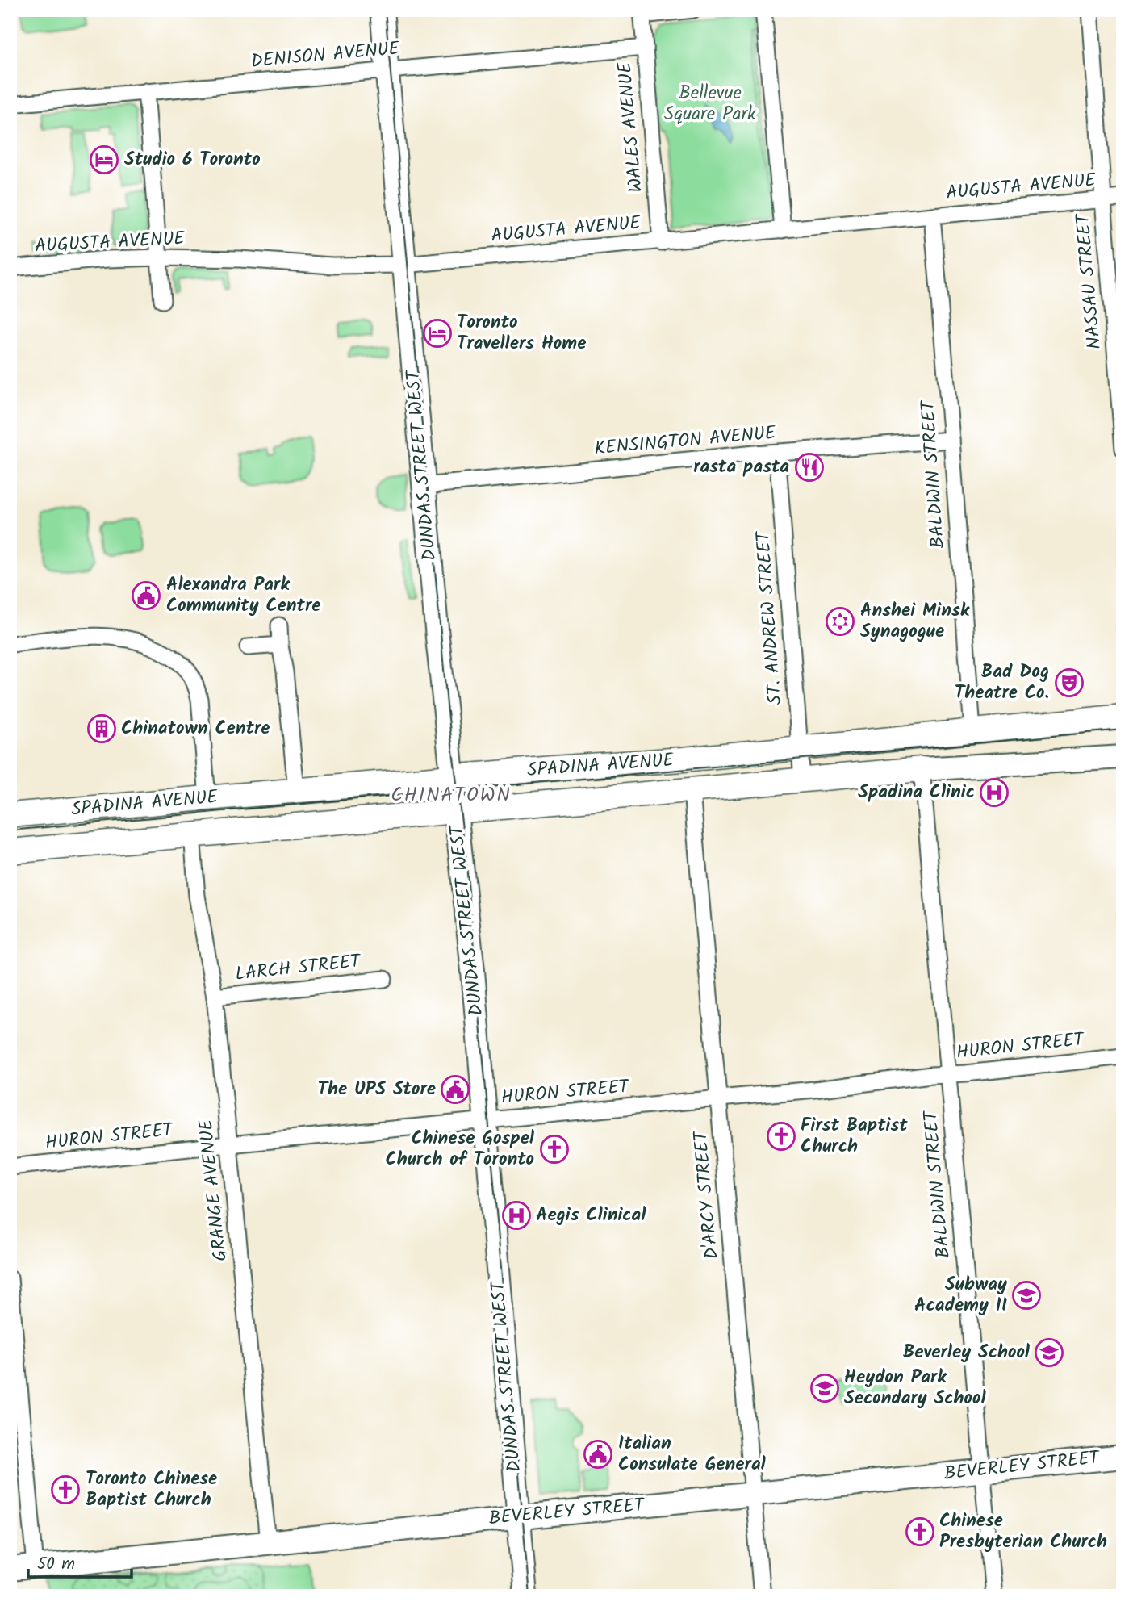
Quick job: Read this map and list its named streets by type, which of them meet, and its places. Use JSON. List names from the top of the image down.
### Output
{
  "streets": {
    "main road": ["DUNDAS STREET WEST", "SPADINA AVENUE", "BEVERLEY STREET"],
    "street": [
      "DENISON AVENUE",
      "WALES AVENUE",
      "AUGUSTA AVENUE",
      "NASSAU STREET",
      "KENSINGTON AVENUE",
      "BALDWIN STREET",
      "ST. ANDREW STREET",
      "LARCH STREET",
      "HURON STREET",
      "GRANGE AVENUE",
      "D'ARCY STREET"
    ]
  },
  "crossings": [
    ["DENISON AVENUE", "WALES AVENUE"],
    ["DENISON AVENUE", "DUNDAS STREET WEST"],
    ["WALES AVENUE", "AUGUSTA AVENUE"],
    ["AUGUSTA AVENUE", "NASSAU STREET"],
    ["AUGUSTA AVENUE", "DUNDAS STREET WEST"],
    ["AUGUSTA AVENUE", "BALDWIN STREET"],
    ["KENSINGTON AVENUE", "DUNDAS STREET WEST"],
    ["KENSINGTON AVENUE", "BALDWIN STREET"],
    ["KENSINGTON AVENUE", "ST. ANDREW STREET"],
    ["DUNDAS STREET WEST", "SPADINA AVENUE"],
    ["DUNDAS STREET WEST", "HURON STREET"],
    ["DUNDAS STREET WEST", "BEVERLEY STREET"],
    ["BALDWIN STREET", "SPADINA AVENUE"],
    ["BALDWIN STREET", "HURON STREET"],
    ["BALDWIN STREET", "BEVERLEY STREET"],
    ["ST. ANDREW STREET", "SPADINA AVENUE"],
    ["SPADINA AVENUE", "GRANGE AVENUE"],
    ["SPADINA AVENUE", "D'ARCY STREET"],
    ["LARCH STREET", "GRANGE AVENUE"],
    ["HURON STREET", "GRANGE AVENUE"],
    ["HURON STREET", "D'ARCY STREET"],
    ["GRANGE AVENUE", "BEVERLEY STREET"],
    ["D'ARCY STREET", "BEVERLEY STREET"]
  ],
  "districts": ["CHINATOWN"],
  "parks": ["Bellevue Square Park"],
  "places": {
    "hotel": ["Studio 6 Toronto", "Toronto Travellers Home"],
    "restaurant": ["rasta pasta"],
    "public building": ["Alexandra Park Community Centre", "The UPS Store", "Italian Consulate General"],
    "synagogue": ["Anshei Minsk Synagogue"],
    "theatre": ["Bad Dog Theatre Co."],
    "building": ["Chinatown Centre"],
    "hospital": ["Spadina Clinic", "Aegis Clinical"],
    "church": [
      "First Baptist Church",
      "Chinese Gospel Church of Toronto",
      "Toronto Chinese Baptist Church",
      "Chinese Presbyterian Church"
    ],
    "school or university": ["Subway Academy II", "Beverley School", "Heydon Park Secondary School"]
  },
  "scale_bar": "50 m"
}
